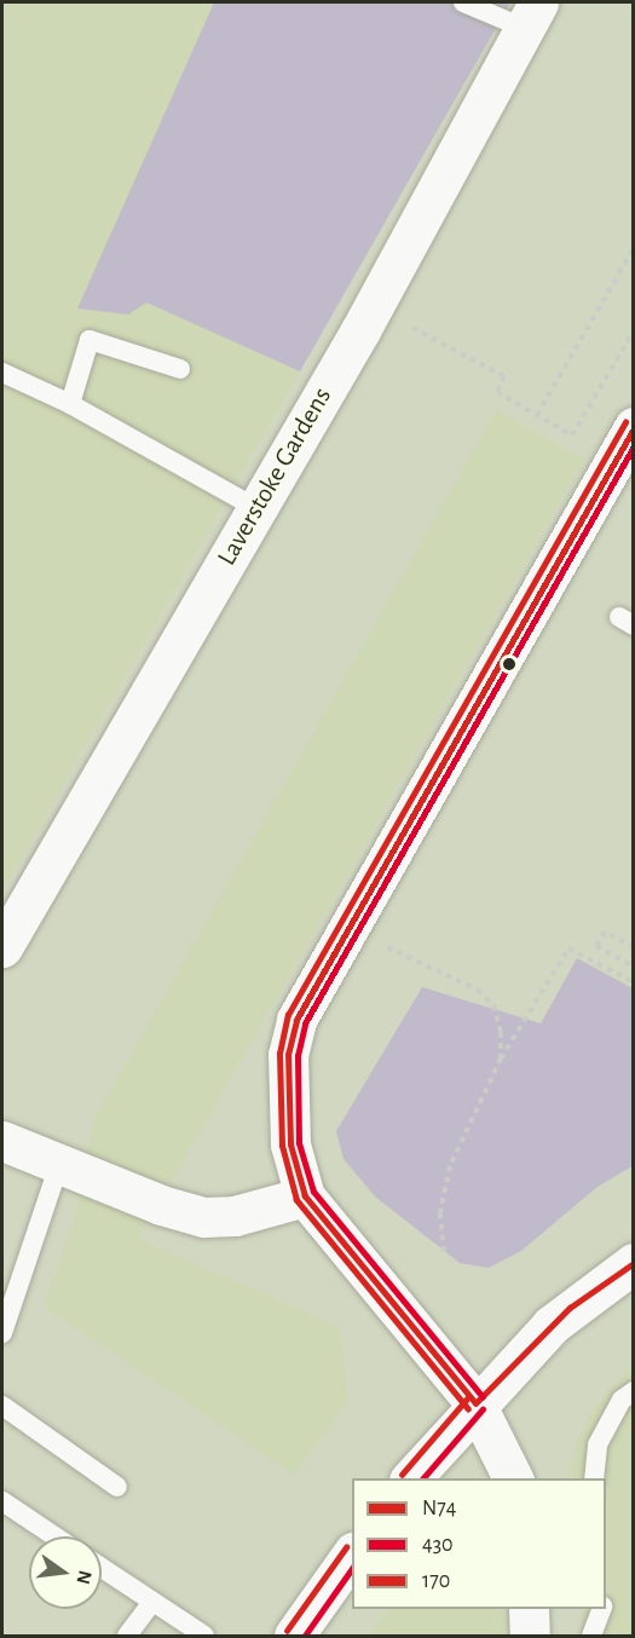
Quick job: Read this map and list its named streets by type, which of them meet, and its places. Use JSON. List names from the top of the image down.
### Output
{
  "streets": {
    "main road": ["Laverstoke Gardens"]
  },
  "lines": ["transit line 170", "transit line N74", "transit line 430"],
  "legend": ["N74", "430", "170"],
  "north": "right"
}
